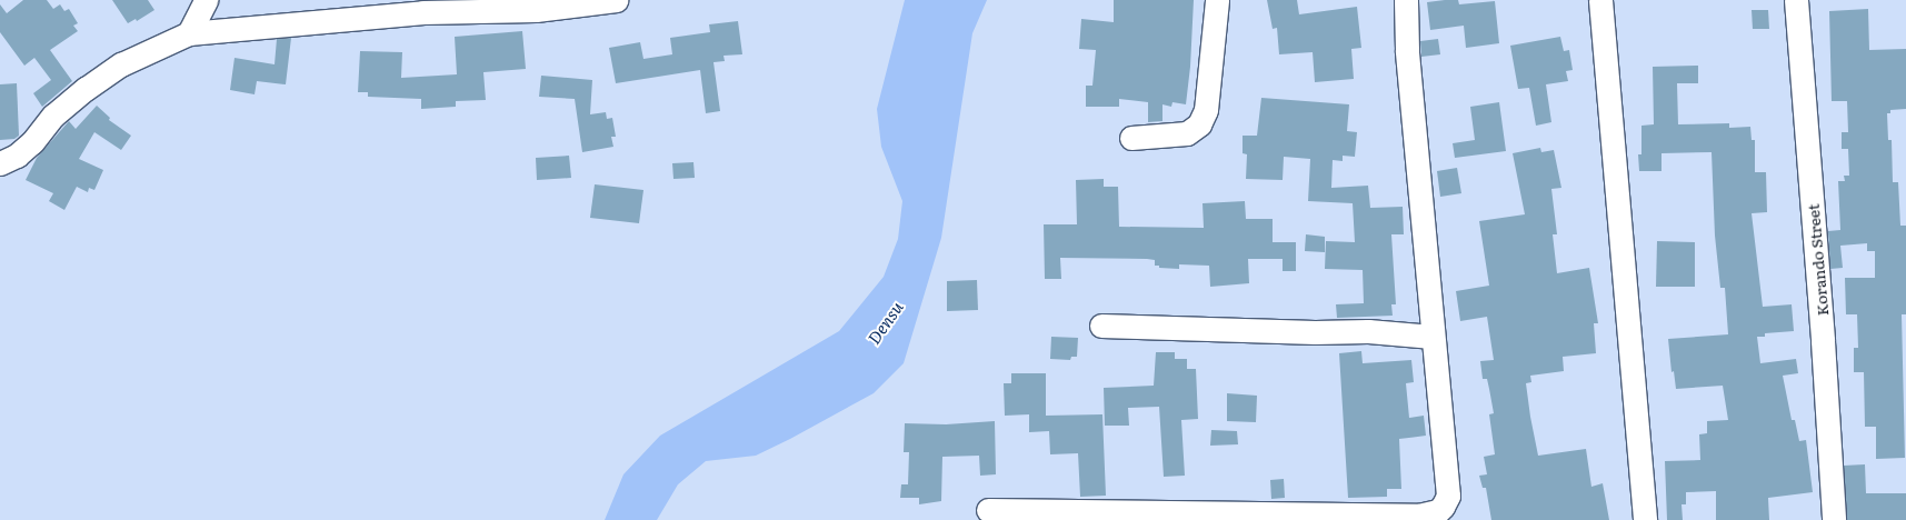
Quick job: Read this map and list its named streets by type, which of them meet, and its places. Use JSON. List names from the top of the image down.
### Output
{
  "streets": {
    "street": ["Korando Street"]
  },
  "water": ["Densu"]
}
